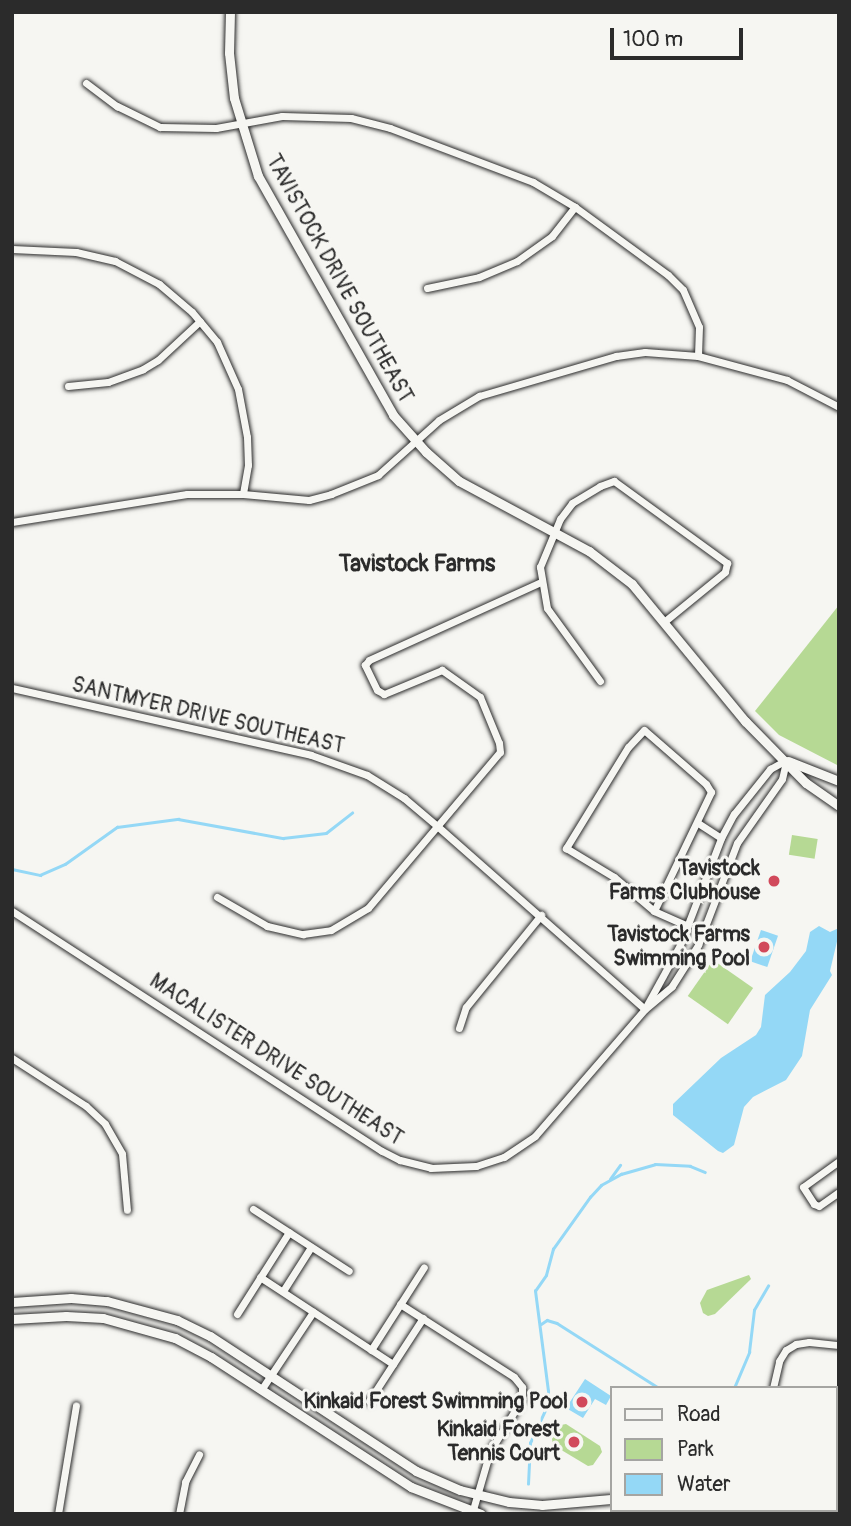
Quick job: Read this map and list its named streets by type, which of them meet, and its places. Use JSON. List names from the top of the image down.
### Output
{
  "streets": {
    "street": ["TAVISTOCK DRIVE SOUTHEAST", "SANTMYER DRIVE SOUTHEAST", "MACALISTER DRIVE SOUTHEAST"]
  },
  "crossings": [
    ["TAVISTOCK DRIVE SOUTHEAST", "MACALISTER DRIVE SOUTHEAST"],
    ["SANTMYER DRIVE SOUTHEAST", "MACALISTER DRIVE SOUTHEAST"]
  ],
  "districts": ["Tavistock Farms"],
  "places": [
    "Tavistock Farms Clubhouse",
    "Tavistock Farms Swimming Pool",
    "Kinkaid Forest Swimming Pool",
    "Kinkaid Forest Tennis Court"
  ],
  "legend": ["Road", "Park", "Water"],
  "scale_bar": "100 m"
}
